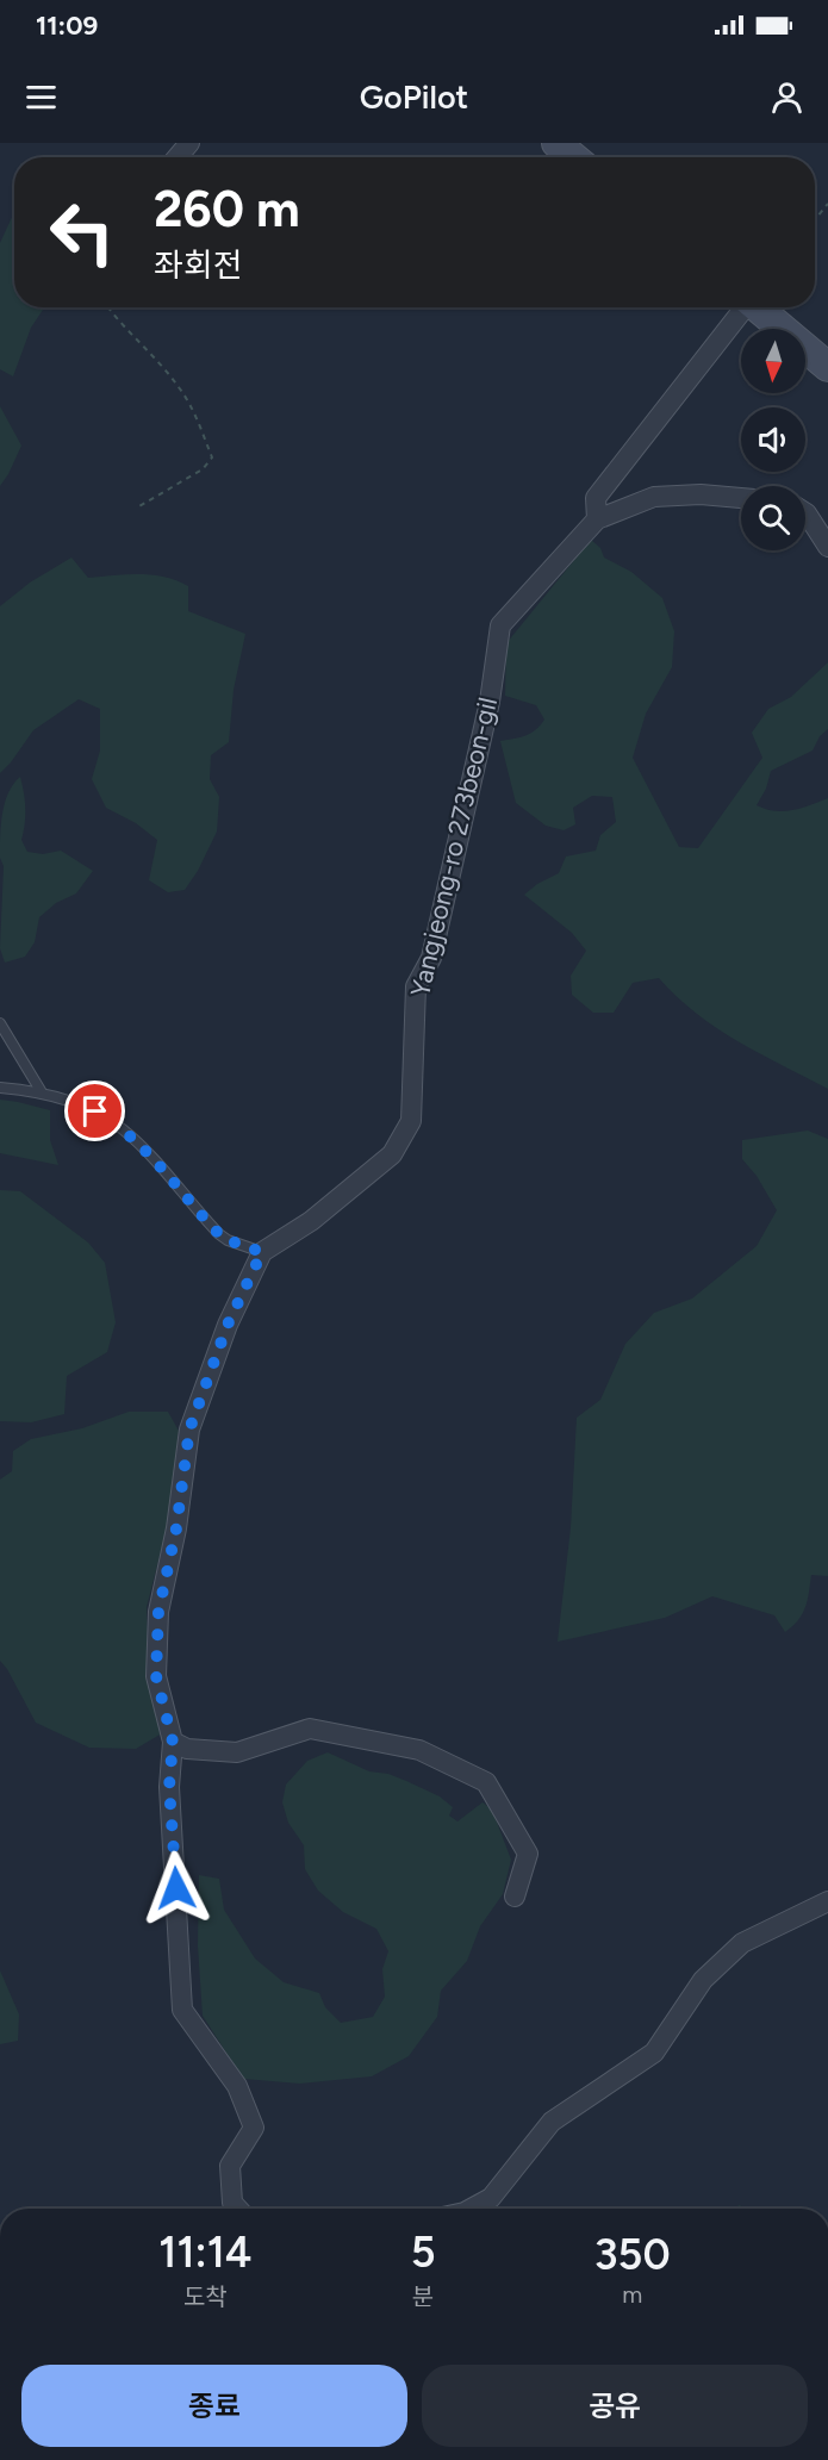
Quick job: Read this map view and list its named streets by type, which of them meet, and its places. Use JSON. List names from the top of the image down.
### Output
{
  "streets": {
    "street": ["Yangjeong-ro 273beon-gil"]
  },
  "north": "bottom",
  "page": {
    "status": "11:09",
    "header": "GoPilot",
    "turn": ["260 m", "좌회전"],
    "eta": [
      "11:14",
      "도착",
      "5",
      "분",
      "350",
      "m"
    ],
    "buttons": ["종료", "공유"]
  }
}
